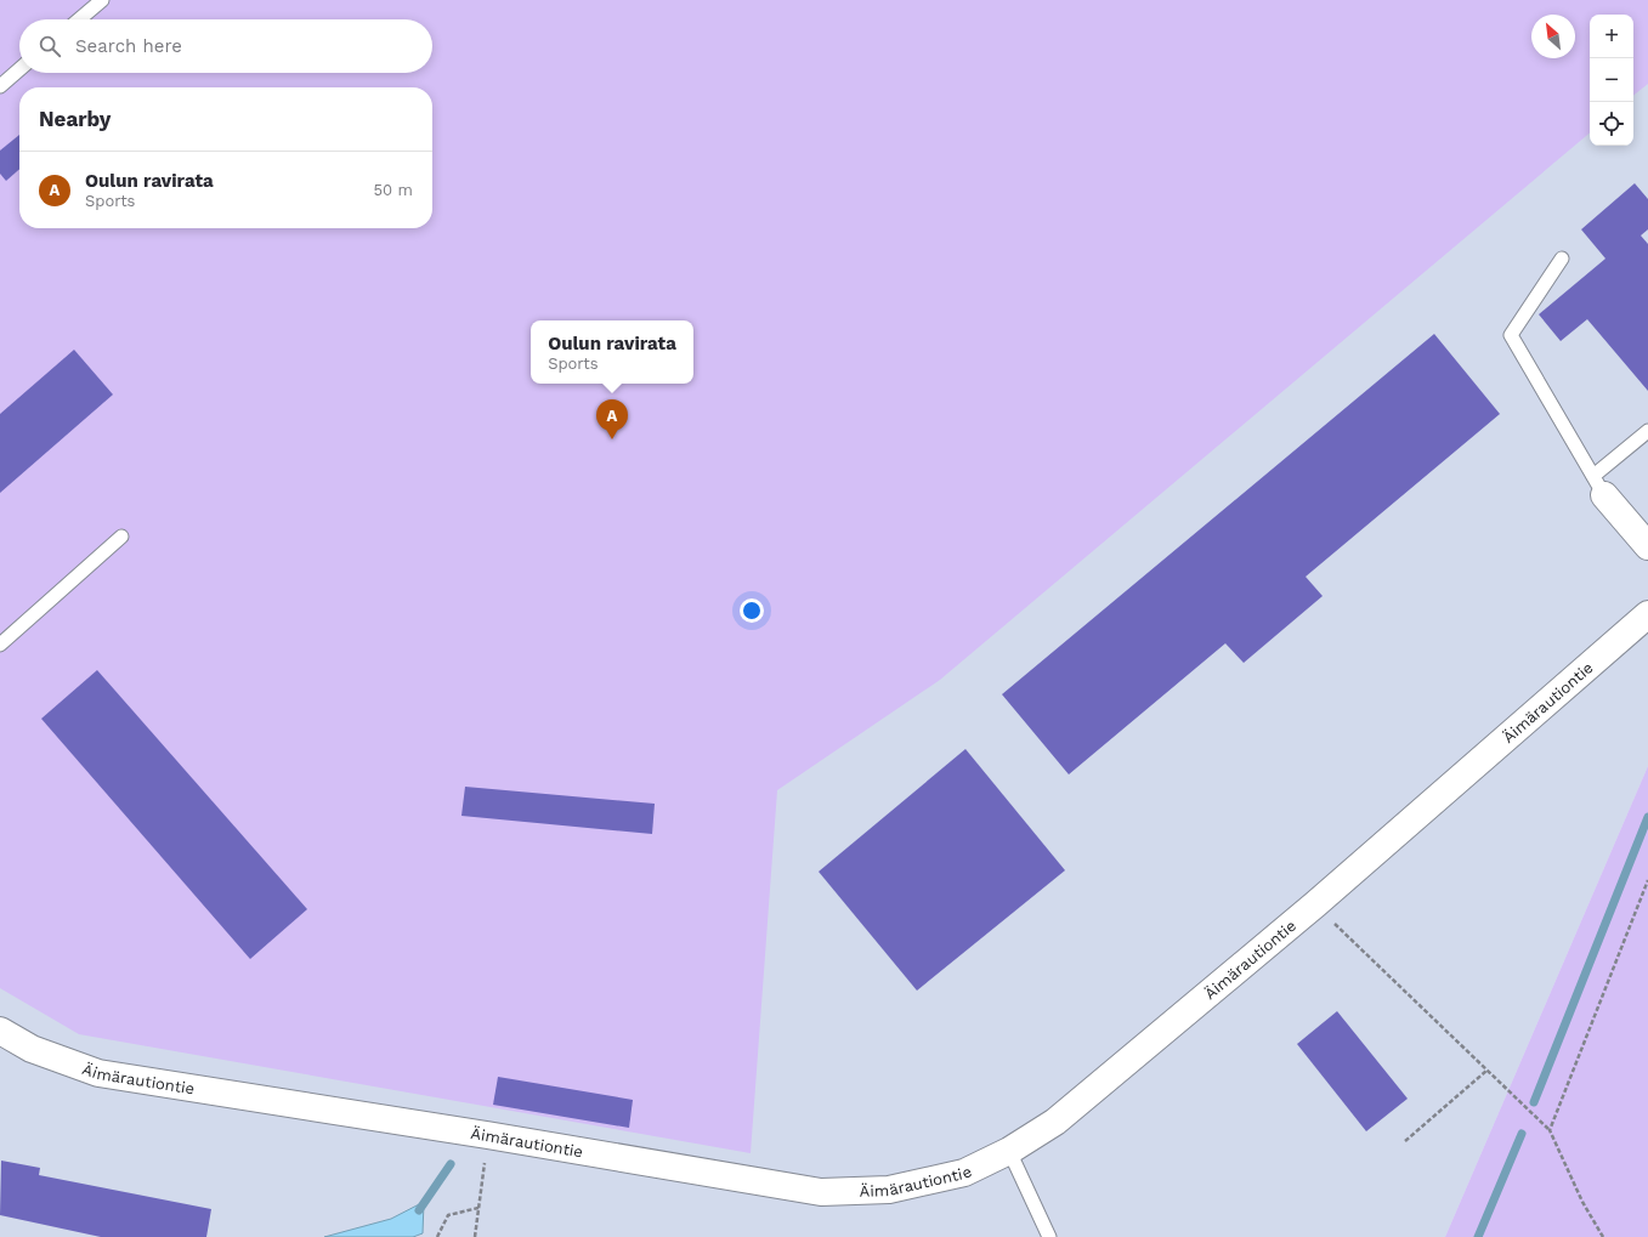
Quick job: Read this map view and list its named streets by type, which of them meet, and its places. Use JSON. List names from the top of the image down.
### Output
{
  "streets": {
    "street": ["Äimärautiontie"]
  },
  "north": "top left",
  "page": {
    "map_buttons": ["+", "−"],
    "search": "Search here",
    "heading": "Nearby",
    "list": [
      {
        "mark": "A",
        "name": "Oulun ravirata",
        "note": "Sports",
        "value": "50 m"
      }
    ],
    "popup": ["Oulun ravirata", "Sports"],
    "pins": "A"
  }
}
